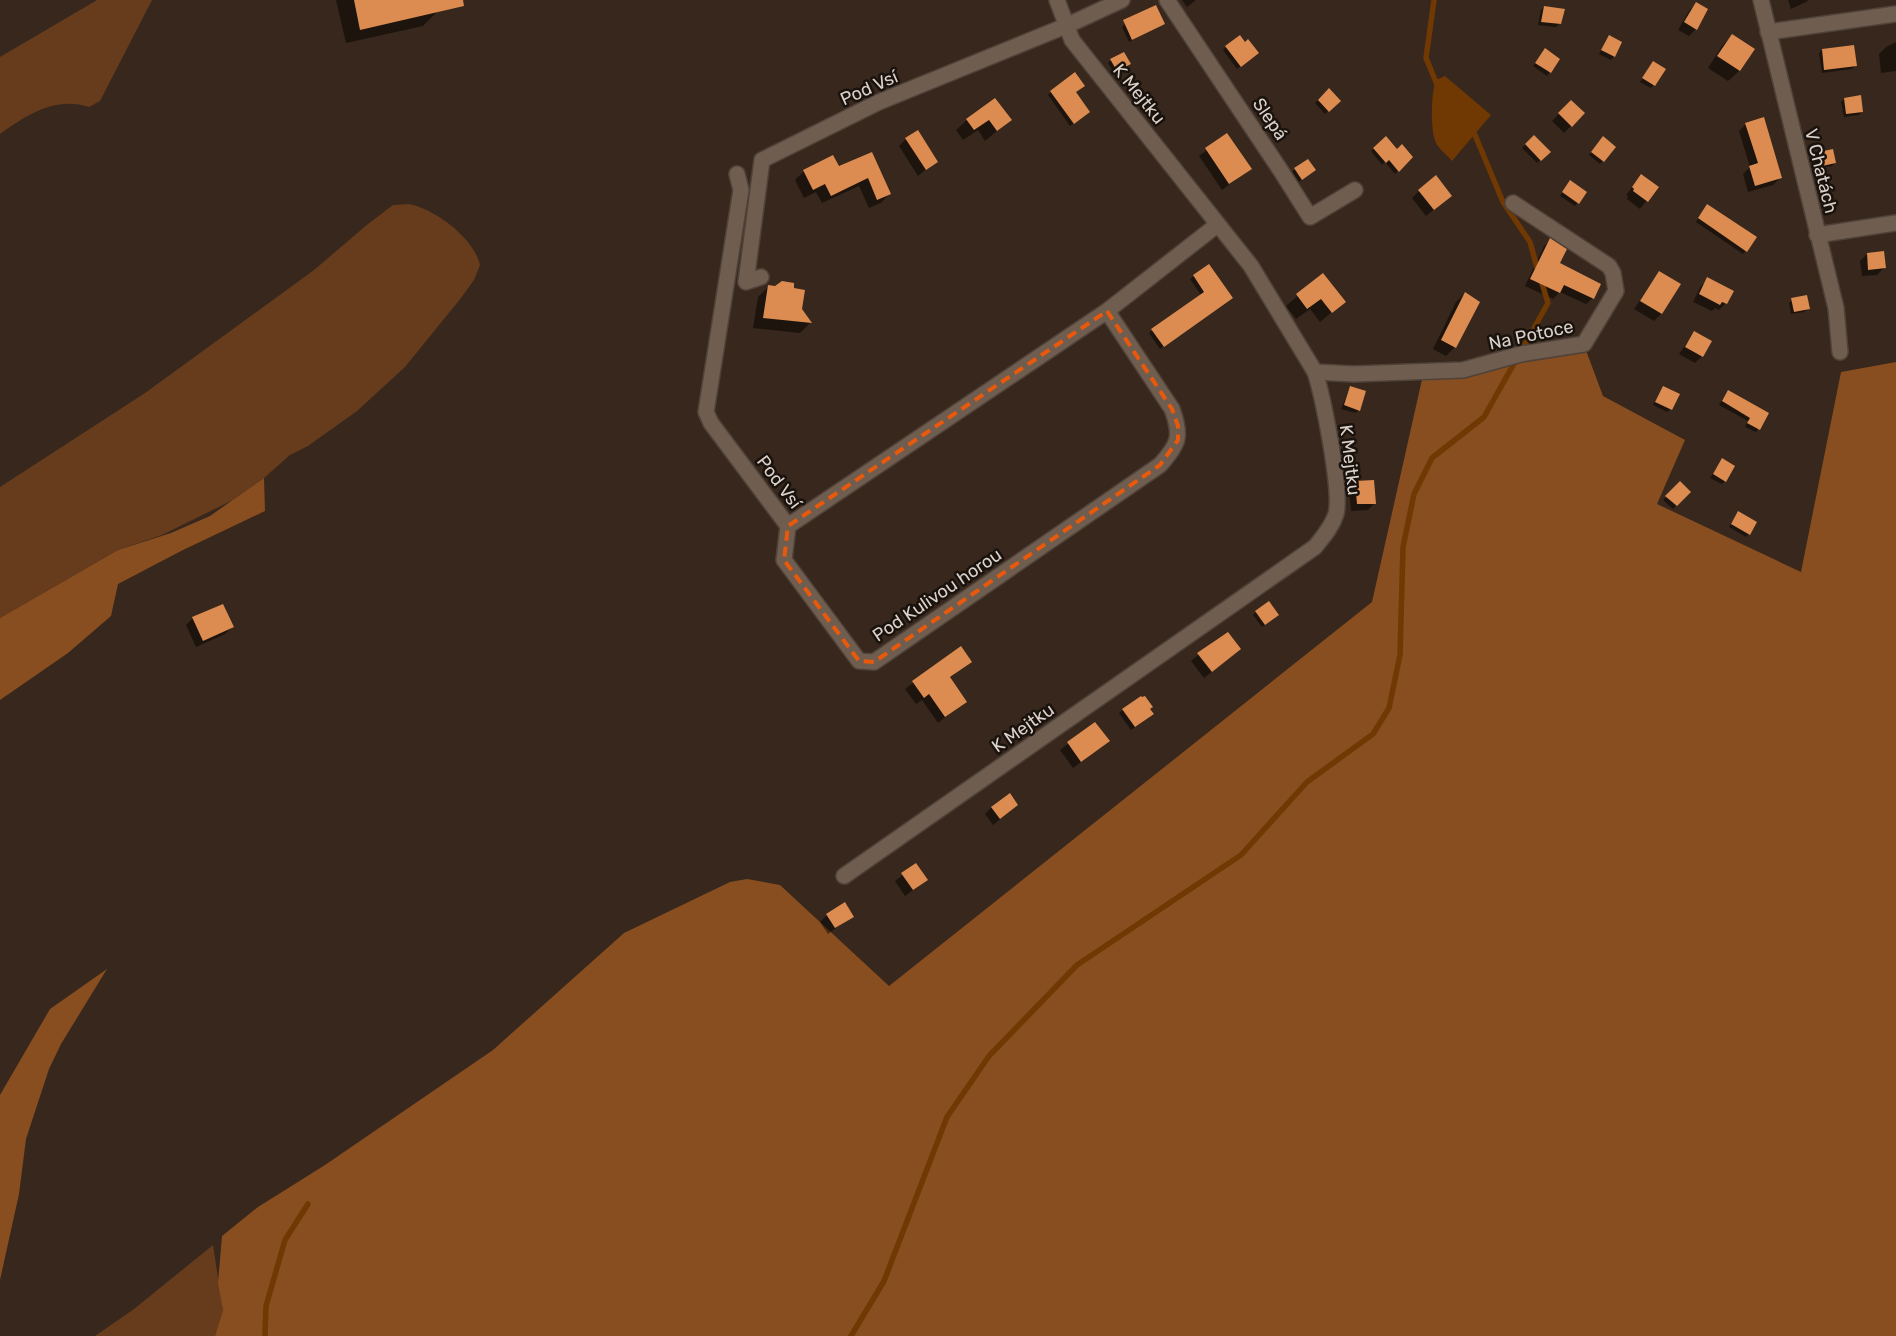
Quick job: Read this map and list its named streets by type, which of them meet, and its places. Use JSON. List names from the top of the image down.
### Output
{
  "streets": {
    "street": [
      "Pod Vsí",
      "K Mejtku",
      "Slepá",
      "V Chatách",
      "Na Potoce",
      "Pod Kulivou horou"
    ]
  },
  "crossings": [
    ["Pod Vsí", "K Mejtku"],
    ["Pod Vsí", "Pod Kulivou horou"],
    ["K Mejtku", "Na Potoce"]
  ]
}
